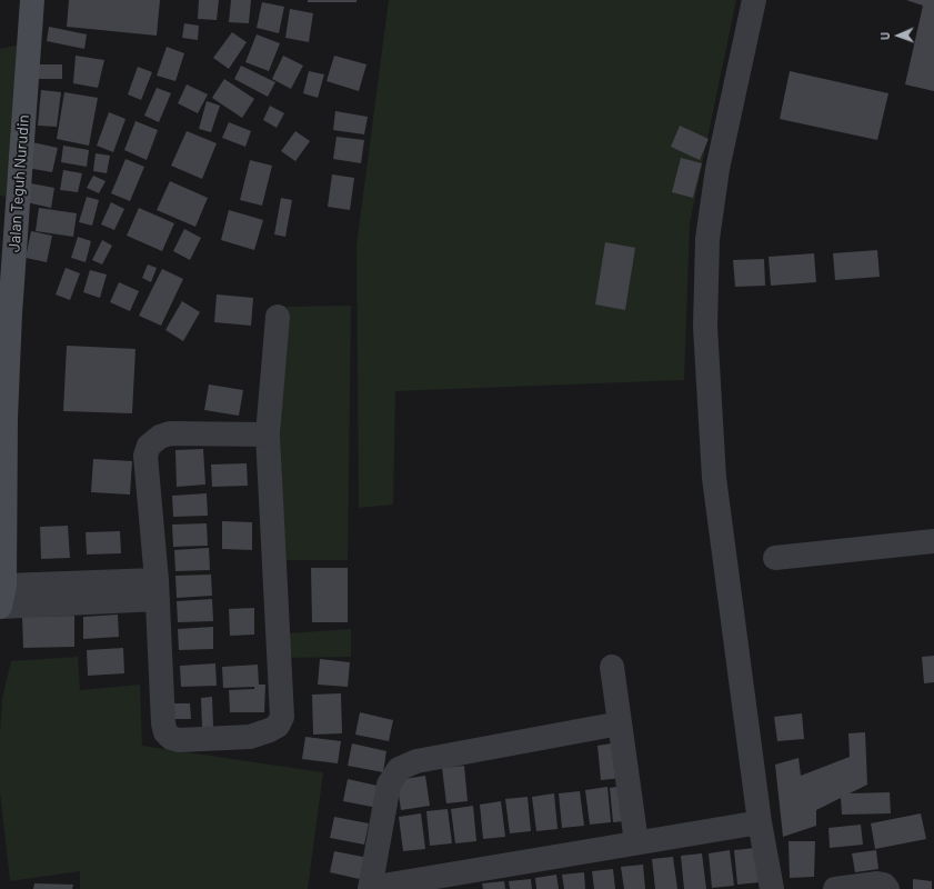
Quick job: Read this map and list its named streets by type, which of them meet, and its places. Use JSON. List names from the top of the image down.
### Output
{
  "streets": {
    "street": ["Jalan Teguh Nurudin"]
  },
  "north": "left"
}
